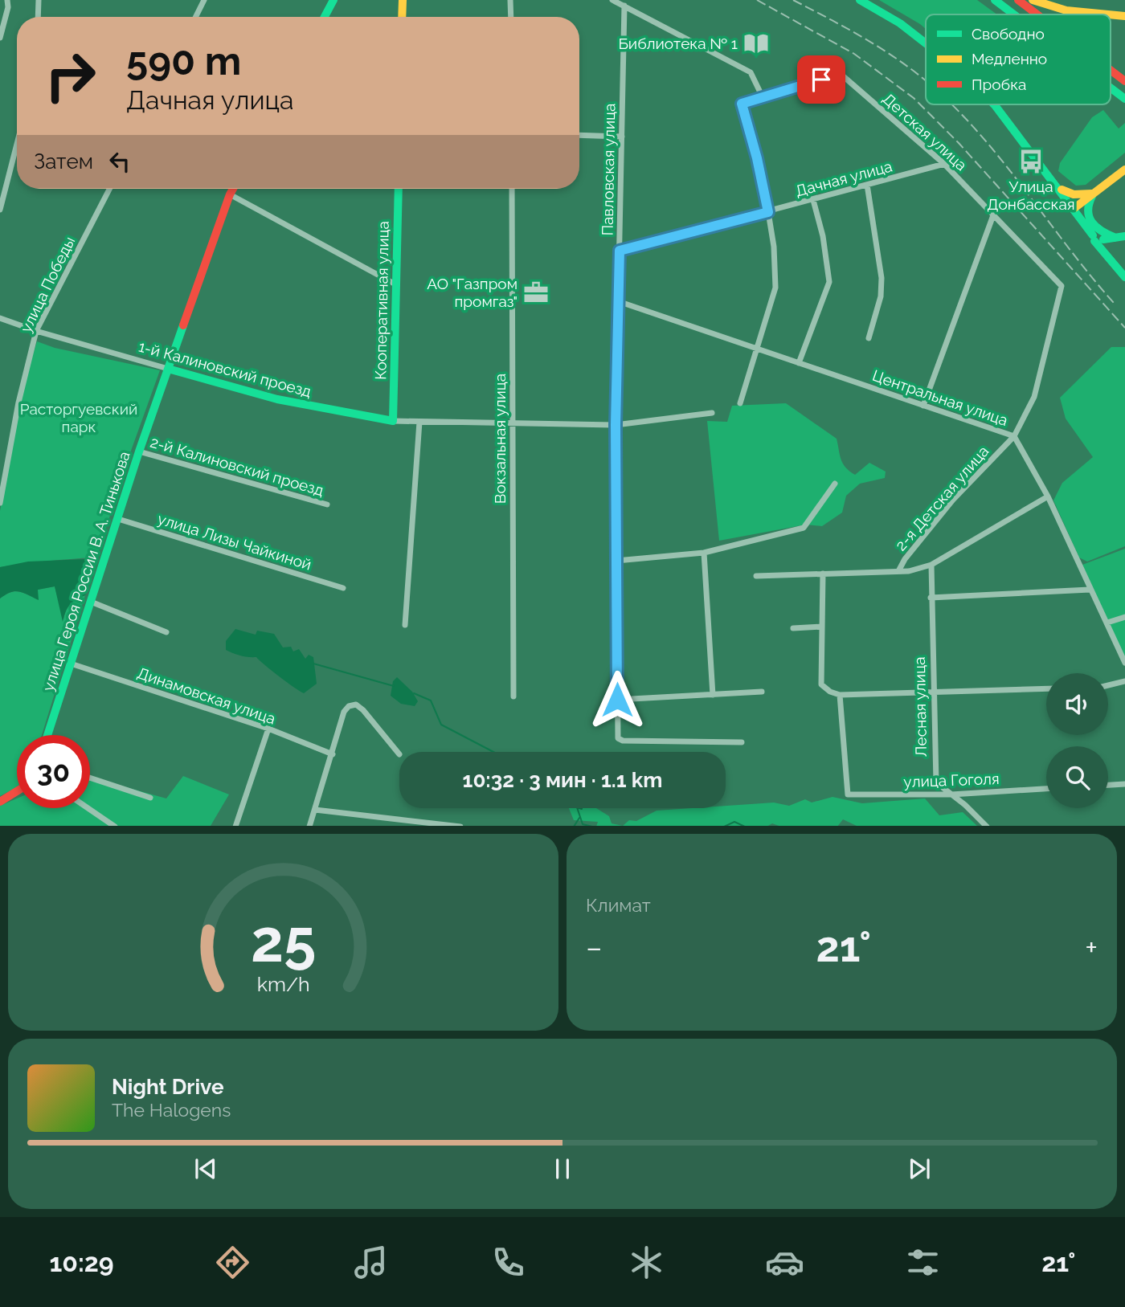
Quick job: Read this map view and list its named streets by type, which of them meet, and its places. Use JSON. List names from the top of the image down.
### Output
{
  "streets": {
    "main road": ["Кооперативная улица", "1-й Калиновский проезд", "улица Героя России В. А. Тинькова"],
    "street": [
      "Детская улица",
      "Павловская улица",
      "Дачная улица",
      "улица Победы",
      "Центральная улица",
      "Вокзальная улица",
      "2-й Калиновский проезд",
      "2-я Детская улица",
      "улица Лизы Чайкиной",
      "Динамовская улица",
      "Лесная улица",
      "улица Гоголя"
    ]
  },
  "crossings": [
    ["Детская улица", "Дачная улица"],
    ["Детская улица", "2-я Детская улица"],
    ["Павловская улица", "Дачная улица"],
    ["Павловская улица", "1-й Калиновский проезд"],
    ["Павловская улица", "Центральная улица"],
    ["улица Победы", "1-й Калиновский проезд"],
    ["Кооперативная улица", "1-й Калиновский проезд"],
    ["1-й Калиновский проезд", "Вокзальная улица"],
    ["1-й Калиновский проезд", "улица Героя России В. А. Тинькова"],
    ["Центральная улица", "2-я Детская улица"],
    ["2-й Калиновский проезд", "улица Героя России В. А. Тинькова"],
    ["улица Лизы Чайкиной", "улица Героя России В. А. Тинькова"],
    ["улица Героя России В. А. Тинькова", "Динамовская улица"],
    ["Лесная улица", "улица Гоголя"]
  ],
  "parks": ["Расторгуевский парк"],
  "places": {
    "library": ["Библиотека № 1"],
    "bus stop": ["Улица Донбасская"],
    "office": ["АО \"Газпром промгаз\""]
  },
  "legend": ["Свободно", "Медленно", "Пробка"],
  "page": {
    "turn": ["590 m", "Дачная улица"],
    "then": "Затем",
    "limit": "30",
    "trip": "10:32 · 3 мин · 1.1 km",
    "tile": "Климат",
    "heat": ["−", "21°", "+"],
    "song": ["Night Drive", "The Halogens"],
    "tabs": ["10:29", "21°"],
    "gauge": ["25", "km/h"]
  }
}
